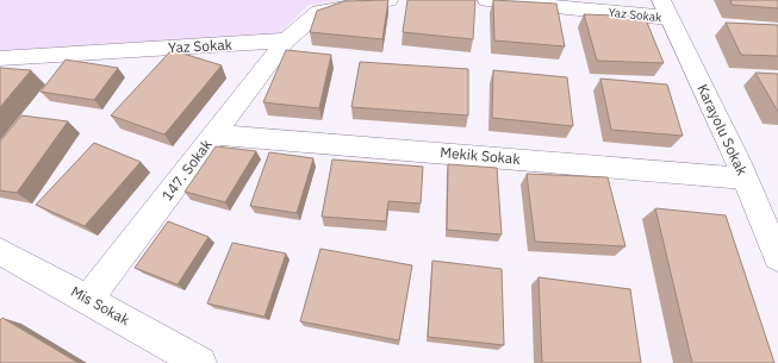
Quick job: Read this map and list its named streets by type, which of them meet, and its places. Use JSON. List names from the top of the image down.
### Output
{
  "streets": {
    "street": [
      "Yaz Sokak",
      "Karayolu Sokak",
      "Mekik Sokak",
      "147. Sokak",
      "Mis Sokak"
    ]
  },
  "crossings": [
    ["Yaz Sokak", "Karayolu Sokak"],
    ["Yaz Sokak", "147. Sokak"],
    ["Karayolu Sokak", "Mekik Sokak"],
    ["Mekik Sokak", "147. Sokak"],
    ["147. Sokak", "Mis Sokak"]
  ]
}
